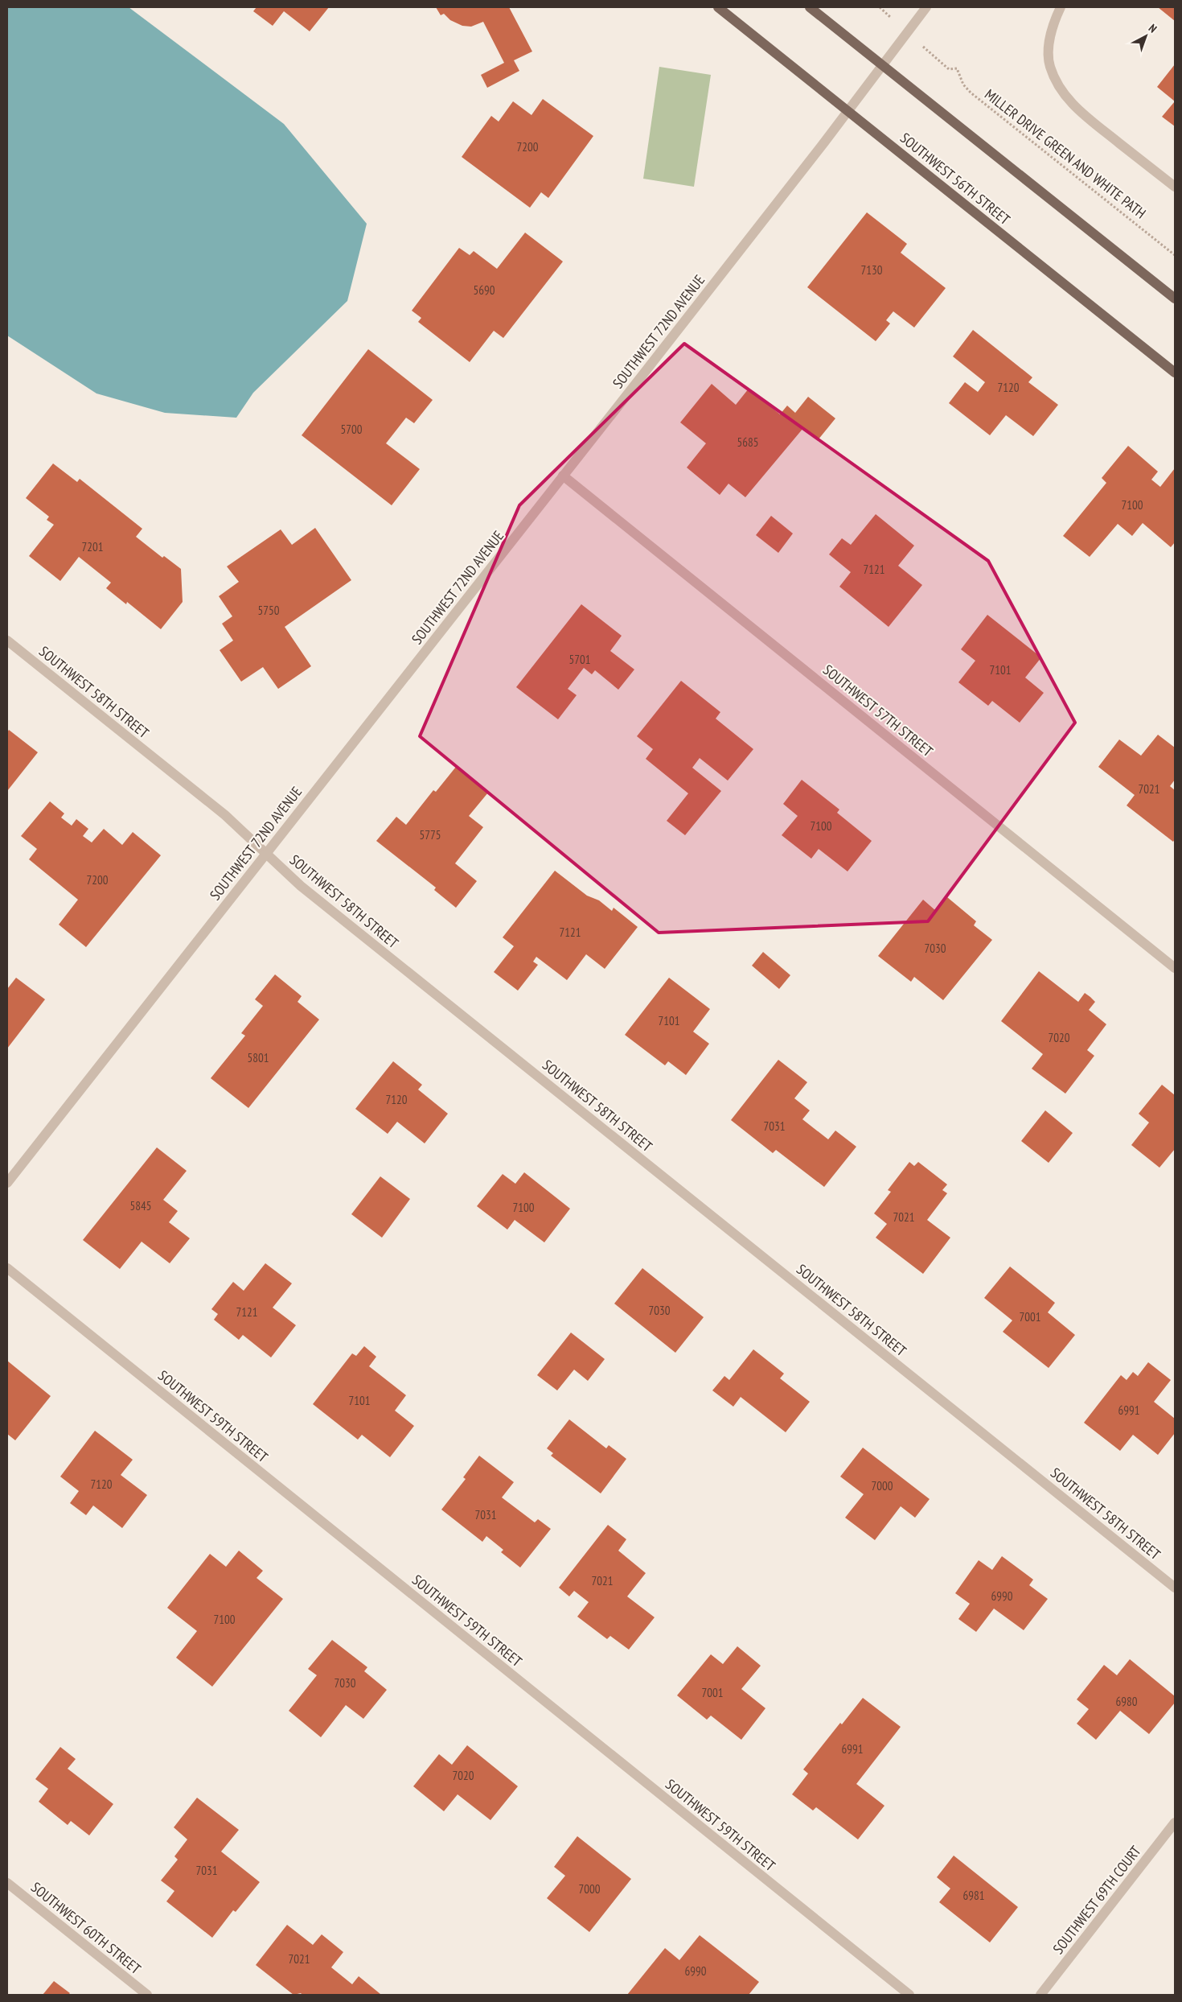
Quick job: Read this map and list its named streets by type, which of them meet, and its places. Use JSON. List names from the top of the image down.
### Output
{
  "streets": {
    "main road": ["SOUTHWEST 56TH STREET"],
    "street": [
      "SOUTHWEST 72ND AVENUE",
      "SOUTHWEST 58TH STREET",
      "SOUTHWEST 57TH STREET",
      "SOUTHWEST 59TH STREET",
      "SOUTHWEST 69TH COURT",
      "SOUTHWEST 60TH STREET"
    ],
    "path": ["MILLER DRIVE GREEN AND WHITE PATH"]
  },
  "crossings": [
    ["SOUTHWEST 56TH STREET", "SOUTHWEST 72ND AVENUE"],
    ["SOUTHWEST 72ND AVENUE", "SOUTHWEST 58TH STREET"],
    ["SOUTHWEST 72ND AVENUE", "SOUTHWEST 57TH STREET"]
  ],
  "house_numbers": [
    "7200",
    "7130",
    "5690",
    "7120",
    "5700",
    "5685",
    "7100",
    "7201",
    "7121",
    "5750",
    "5701",
    "7101",
    "7021",
    "7100",
    "5775",
    "7200",
    "7121",
    "7030",
    "7101",
    "7020",
    "5801",
    "7120",
    "7031",
    "5845",
    "7100",
    "7021",
    "7030",
    "7121",
    "7001",
    "7101",
    "6991",
    "7120",
    "7000",
    "7031",
    "7021",
    "6990",
    "7100",
    "7030",
    "7001",
    "6980",
    "6991",
    "7020",
    "7031",
    "7000",
    "6981",
    "7021",
    "6990"
  ],
  "north": "top right"
}
